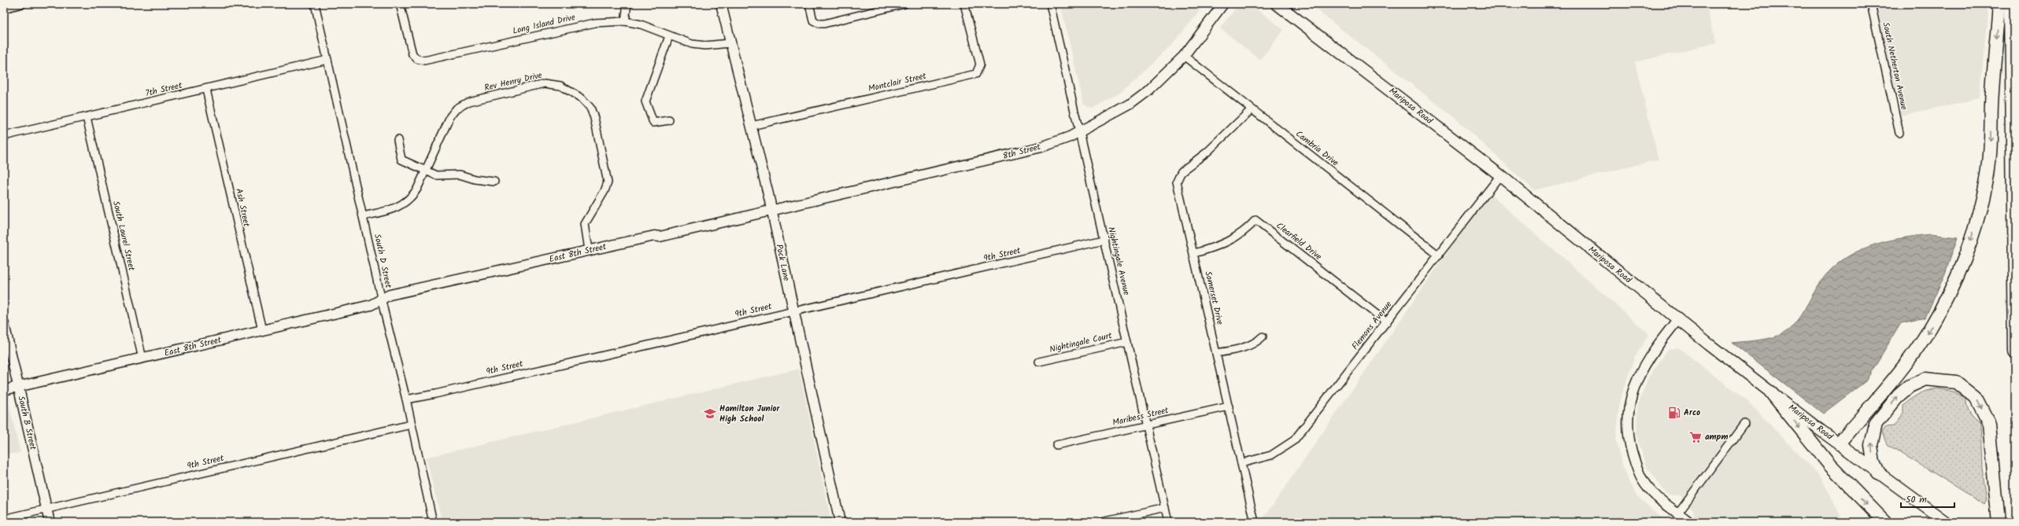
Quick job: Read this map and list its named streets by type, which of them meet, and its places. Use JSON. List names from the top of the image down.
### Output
{
  "streets": {
    "main road": ["Mariposa Road"],
    "street": [
      "Long Island Drive",
      "South Netherton Avenue",
      "Rev Henry Drive",
      "Montclair Street",
      "7th Street",
      "Cambria Drive",
      "8th Street",
      "Ash Street",
      "South Laurel Street",
      "Clearfield Drive",
      "East 8th Street",
      "9th Street",
      "South D Street",
      "Nightingale Avenue",
      "Pock Lane",
      "Somerset Drive",
      "Flemons Avenue",
      "Nightingale Court",
      "Maribess Street",
      "South B Street"
    ]
  },
  "crossings": [
    ["Long Island Drive", "Pock Lane"],
    ["Rev Henry Drive", "East 8th Street"],
    ["Rev Henry Drive", "South D Street"],
    ["Montclair Street", "Pock Lane"],
    ["7th Street", "Ash Street"],
    ["7th Street", "South Laurel Street"],
    ["7th Street", "South D Street"],
    ["Mariposa Road", "Flemons Avenue"],
    ["Cambria Drive", "8th Street"],
    ["Cambria Drive", "Somerset Drive"],
    ["Cambria Drive", "Flemons Avenue"],
    ["8th Street", "East 8th Street"],
    ["8th Street", "Nightingale Avenue"],
    ["8th Street", "Pock Lane"],
    ["Ash Street", "East 8th Street"],
    ["South Laurel Street", "East 8th Street"],
    ["Clearfield Drive", "Somerset Drive"],
    ["Clearfield Drive", "Flemons Avenue"],
    ["East 8th Street", "South D Street"],
    ["East 8th Street", "Pock Lane"],
    ["East 8th Street", "South B Street"],
    ["9th Street", "South D Street"],
    ["9th Street", "Nightingale Avenue"],
    ["9th Street", "Pock Lane"],
    ["9th Street", "South B Street"],
    ["Nightingale Avenue", "Nightingale Court"],
    ["Nightingale Avenue", "Maribess Street"],
    ["Somerset Drive", "Flemons Avenue"],
    ["Somerset Drive", "Maribess Street"]
  ],
  "places": {
    "fuel station": ["Arco"],
    "school or university": ["Hamilton Junior High School"],
    "supermarket": ["ampm"]
  },
  "scale_bar": "50 m"
}
